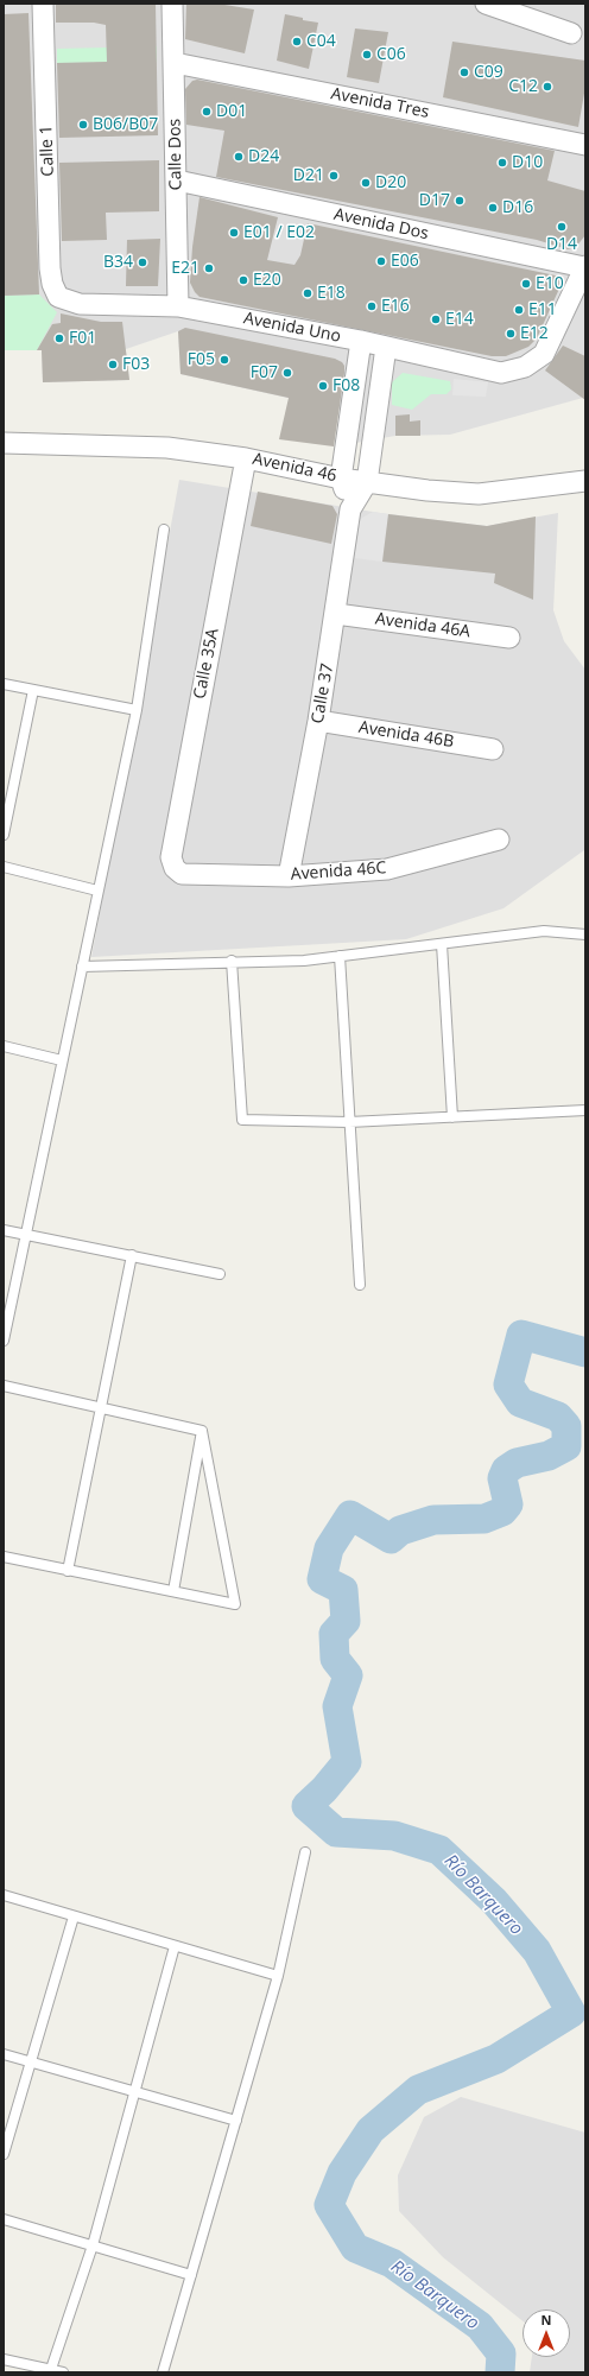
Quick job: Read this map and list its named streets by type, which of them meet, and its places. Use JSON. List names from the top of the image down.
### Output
{
  "streets": {
    "street": [
      "Avenida Tres",
      "Calle 1",
      "Calle Dos",
      "Avenida Dos",
      "Avenida Uno",
      "Avenida 46",
      "Avenida 46A",
      "Calle 35A",
      "Calle 37",
      "Avenida 46B",
      "Avenida 46C"
    ]
  },
  "crossings": [
    ["Avenida Tres", "Calle Dos"],
    ["Calle 1", "Avenida Uno"],
    ["Calle Dos", "Avenida Dos"],
    ["Calle Dos", "Avenida Uno"],
    ["Avenida Dos", "Avenida Uno"],
    ["Avenida Uno", "Calle 37"],
    ["Avenida 46", "Calle 35A"],
    ["Avenida 46", "Calle 37"],
    ["Avenida 46A", "Calle 37"],
    ["Calle 35A", "Avenida 46C"],
    ["Calle 37", "Avenida 46B"],
    ["Calle 37", "Avenida 46C"]
  ],
  "water": ["Río Barquero"],
  "places": [
    "C04",
    "C06",
    "C09",
    "C12",
    "D01",
    "B06/B07",
    "D24",
    "D10",
    "D21",
    "D20",
    "D17",
    "D16",
    "D14",
    "E01 / E02",
    "E06",
    "B34",
    "E21",
    "E20",
    "E10",
    "E18",
    "E16",
    "E11",
    "E14",
    "E12",
    "F01",
    "F05",
    "F03",
    "F07",
    "F08"
  ],
  "north": "top"
}
